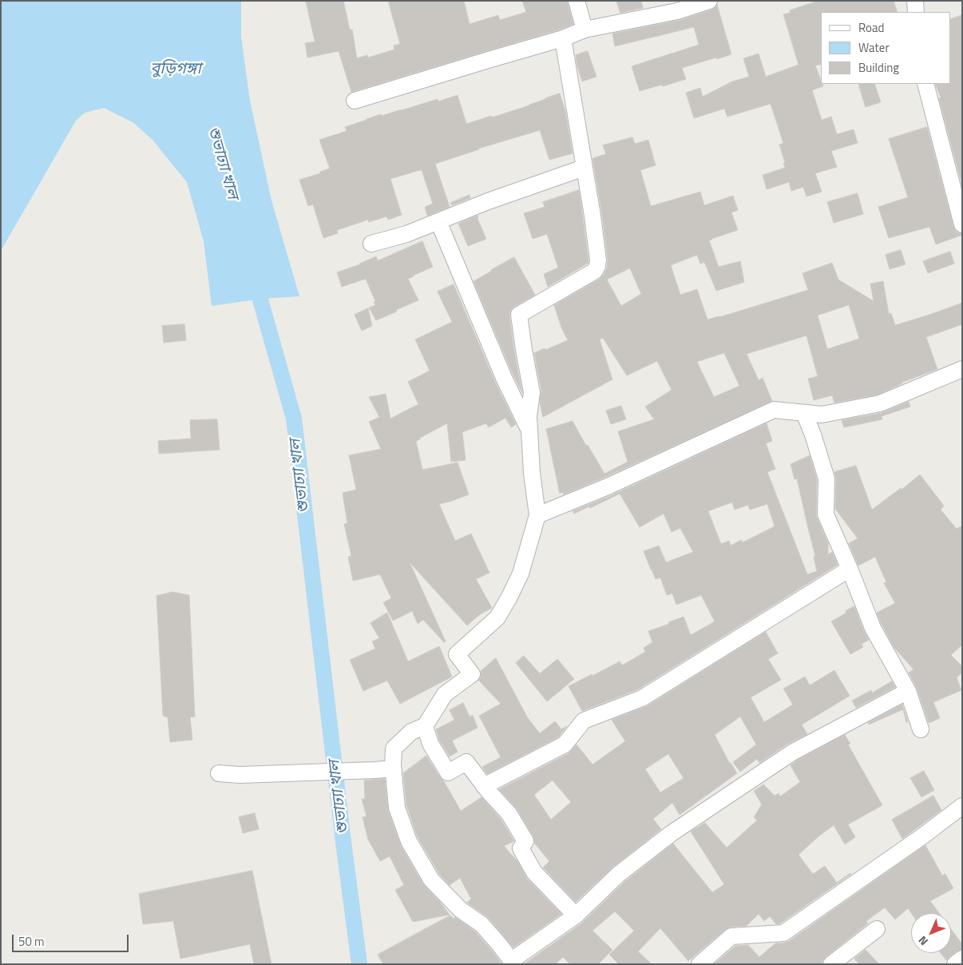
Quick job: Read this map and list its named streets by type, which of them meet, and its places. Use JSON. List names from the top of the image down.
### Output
{
  "water": ["বুড়িগঙ্গা", "শুভাঢ্যা খাল"],
  "legend": ["Road", "Water", "Building"],
  "scale_bar": "50 m",
  "north": "bottom left"
}
